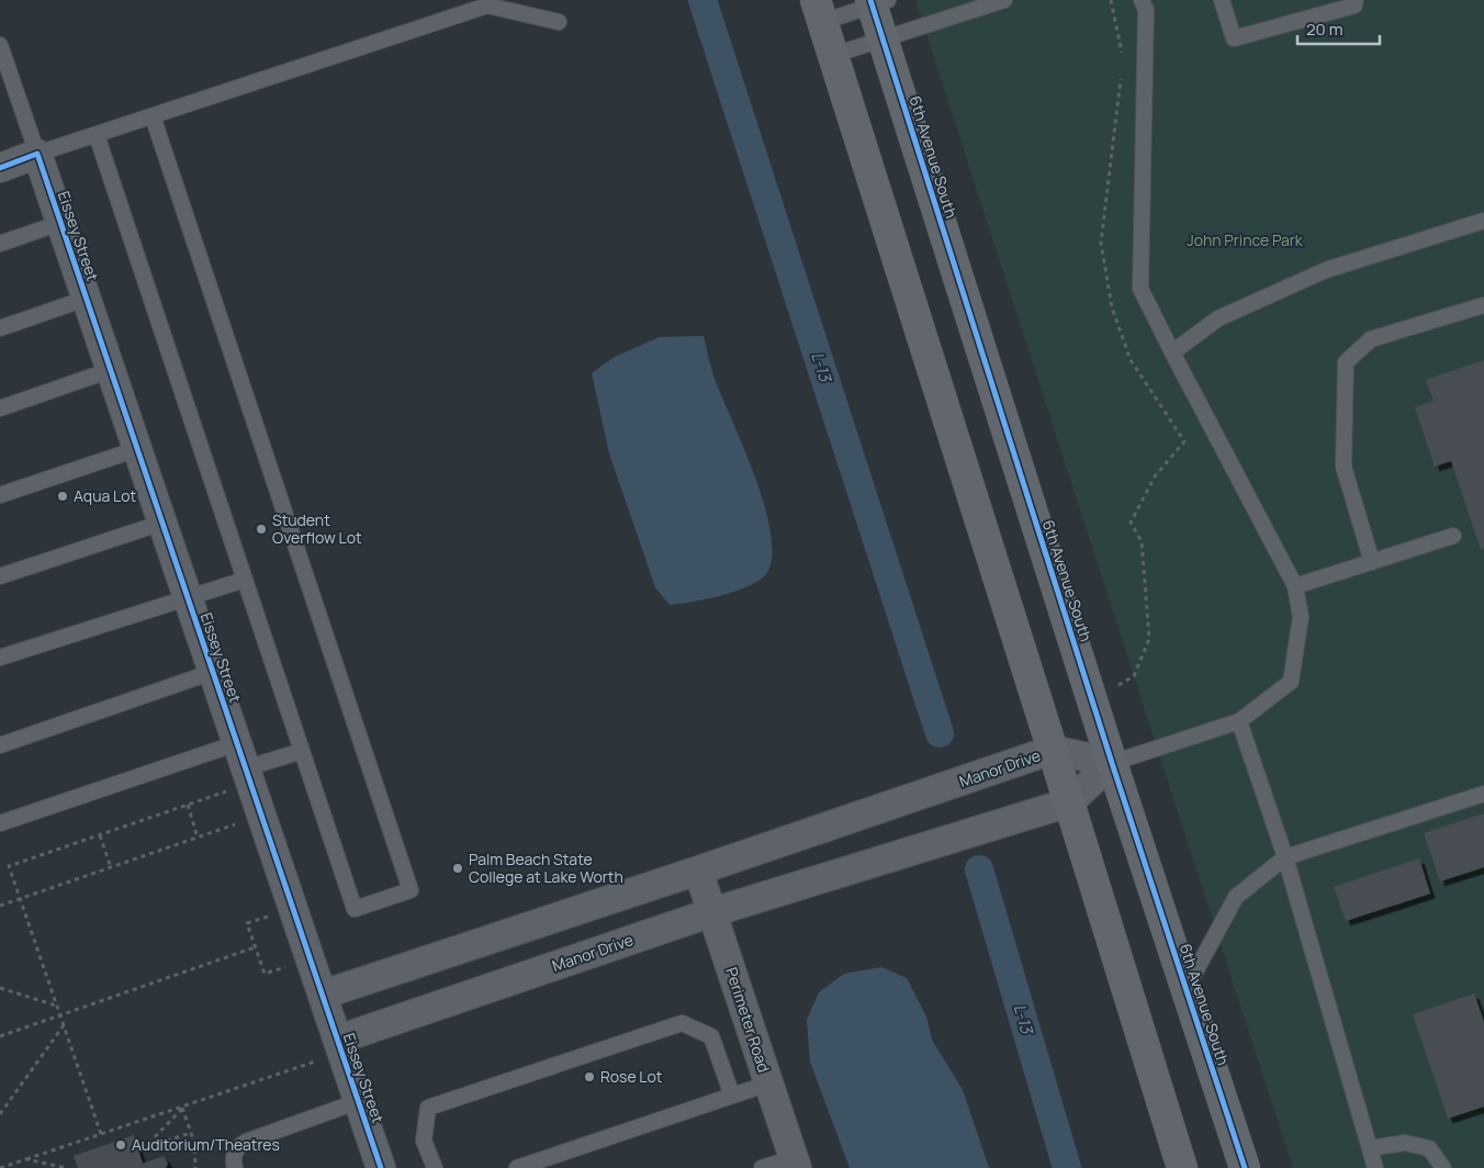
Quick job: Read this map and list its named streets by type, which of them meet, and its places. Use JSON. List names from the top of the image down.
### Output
{
  "streets": {
    "street": [
      "6th Avenue South",
      "Eissey Street",
      "Manor Drive",
      "Perimeter Road"
    ]
  },
  "crossings": [
    ["6th Avenue South", "Manor Drive"],
    ["Eissey Street", "Manor Drive"],
    ["Manor Drive", "Perimeter Road"]
  ],
  "water": ["L-13"],
  "parks": ["John Prince Park"],
  "places": [
    "Aqua Lot",
    "Student Overflow Lot",
    "Palm Beach State College at Lake Worth",
    "Rose Lot",
    "Auditorium/Theatres"
  ],
  "scale_bar": "20 m"
}
